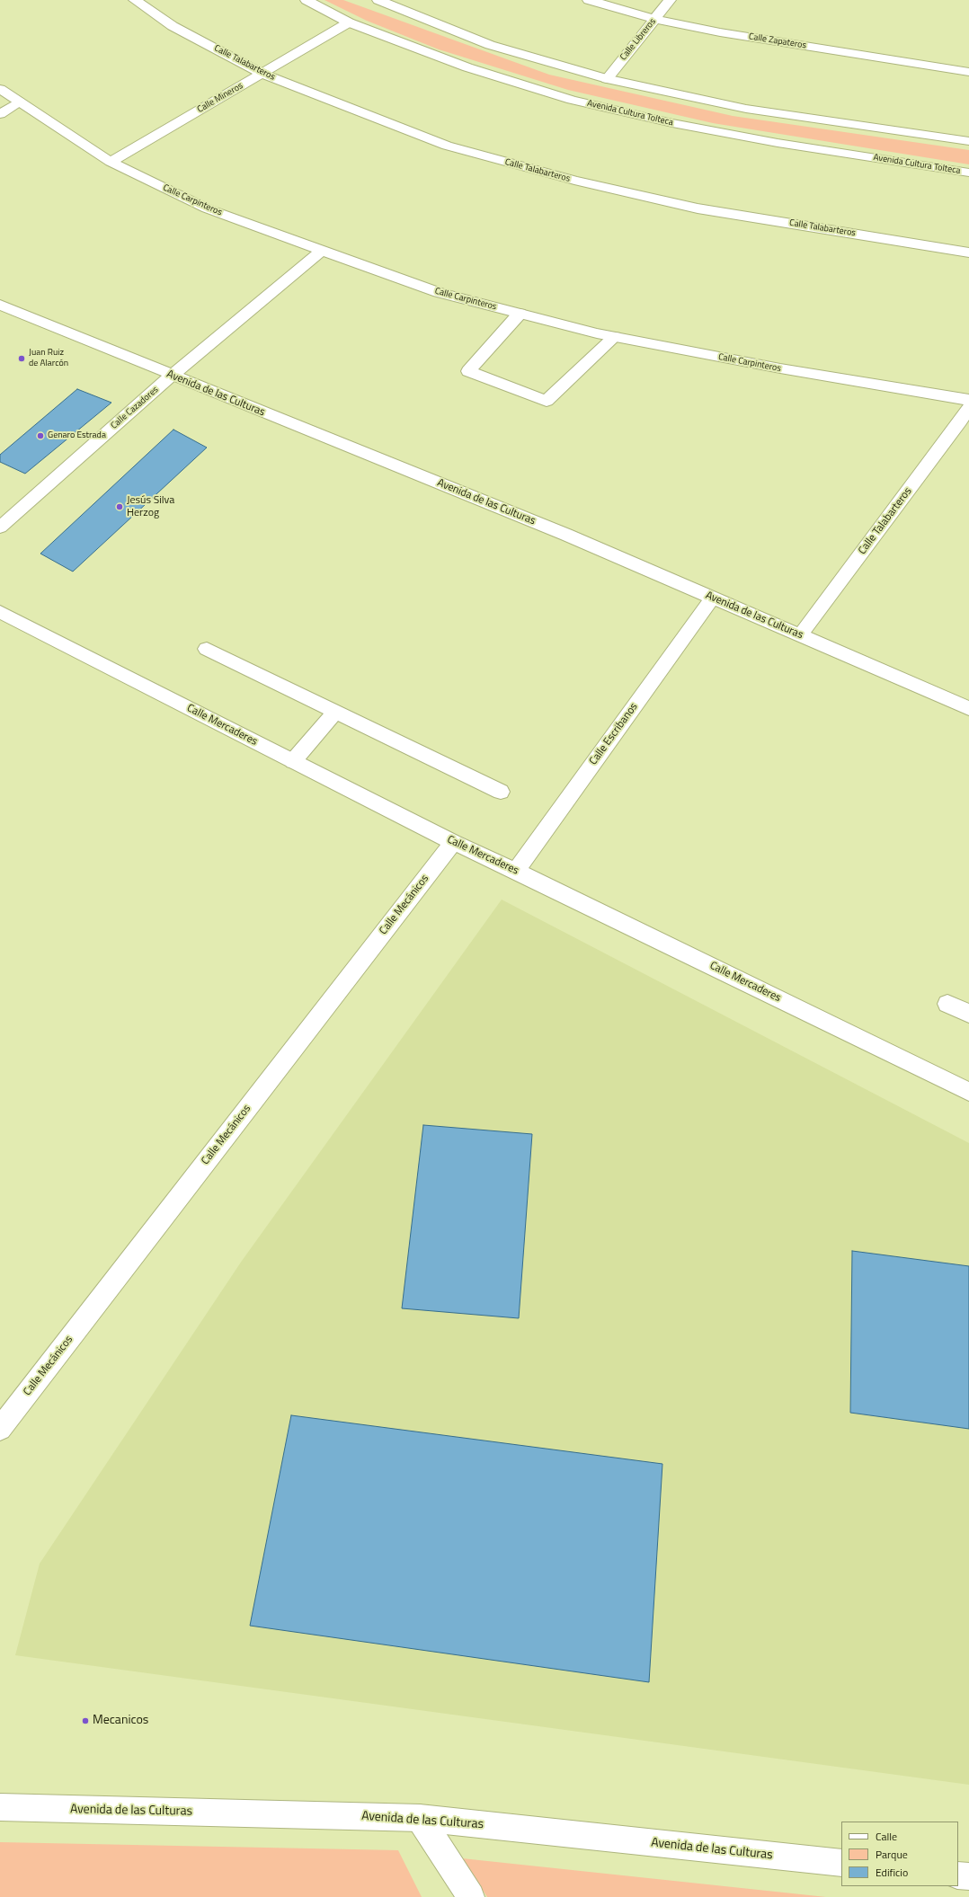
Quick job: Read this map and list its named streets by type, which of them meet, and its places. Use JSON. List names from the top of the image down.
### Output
{
  "streets": {
    "street": [
      "Calle Libreros",
      "Calle Zapateros",
      "Calle Talabarteros",
      "Calle Mineros",
      "Avenida Cultura Tolteca",
      "Calle Carpinteros",
      "Avenida de las Culturas",
      "Calle Cazadores",
      "Calle Mercaderes",
      "Calle Escribanos",
      "Calle Mecánicos"
    ]
  },
  "crossings": [
    ["Calle Libreros", "Calle Zapateros"],
    ["Calle Talabarteros", "Calle Mineros"],
    ["Calle Talabarteros", "Avenida de las Culturas"],
    ["Calle Mineros", "Avenida Cultura Tolteca"],
    ["Calle Mineros", "Calle Carpinteros"],
    ["Calle Carpinteros", "Calle Cazadores"],
    ["Avenida de las Culturas", "Calle Cazadores"],
    ["Avenida de las Culturas", "Calle Escribanos"],
    ["Calle Mercaderes", "Calle Escribanos"],
    ["Calle Mercaderes", "Calle Mecánicos"]
  ],
  "places": [
    "Juan Ruiz de Alarcón",
    "Genaro Estrada",
    "Jesús Silva Herzog",
    "Mecanicos"
  ],
  "legend": ["Calle", "Parque", "Edificio"]
}
